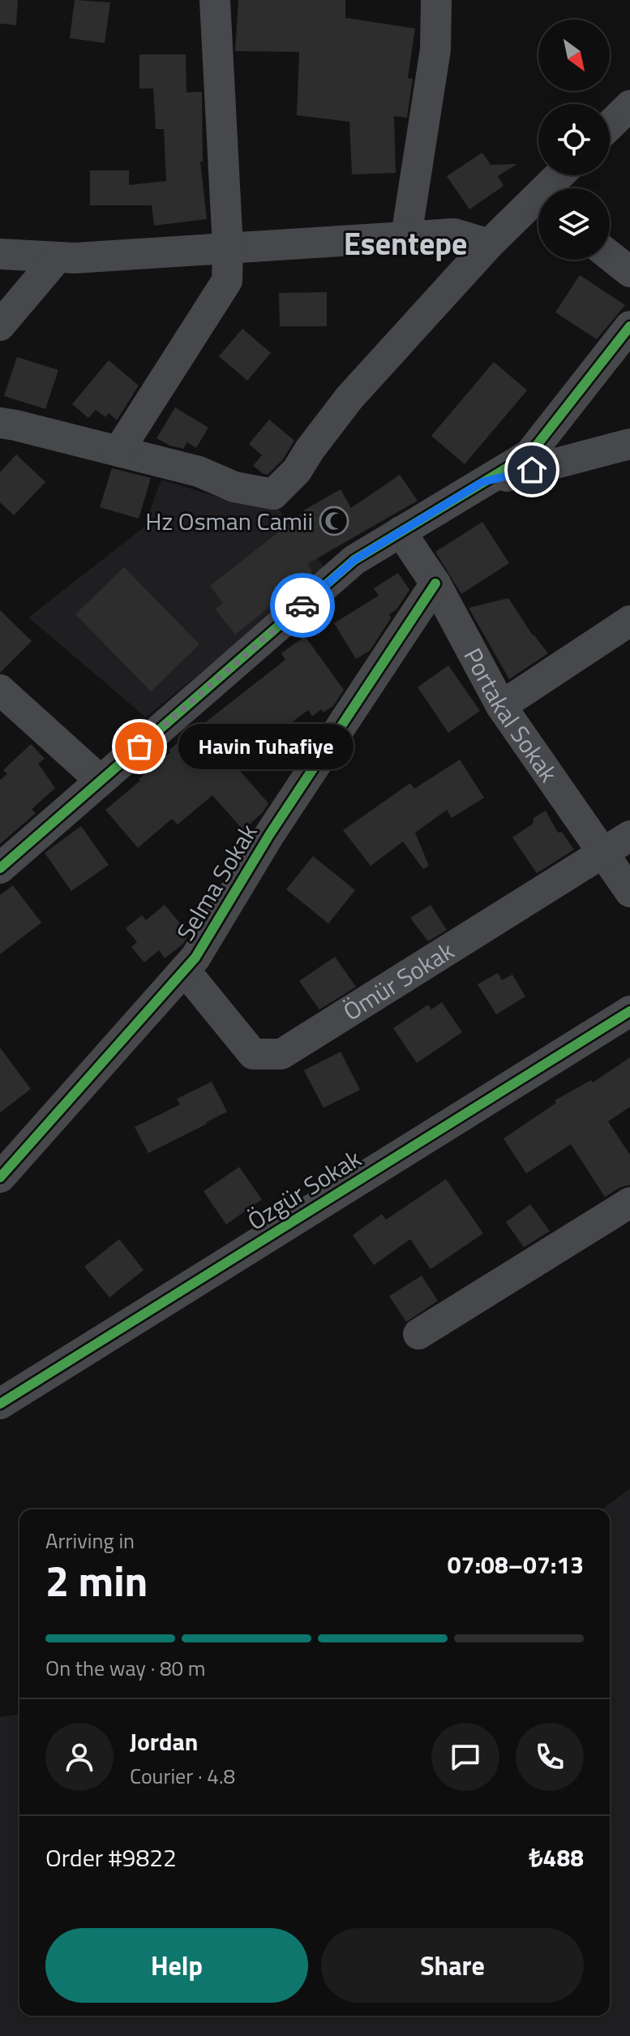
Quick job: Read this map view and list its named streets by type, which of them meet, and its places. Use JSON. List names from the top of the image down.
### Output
{
  "streets": {
    "street": [
      "Portakal Sokak",
      "Selma Sokak",
      "Ömür Sokak",
      "Özgür Sokak"
    ]
  },
  "crossings": [
    ["Portakal Sokak", "Selma Sokak"],
    ["Portakal Sokak", "Ömür Sokak"],
    ["Selma Sokak", "Ömür Sokak"]
  ],
  "districts": ["Esentepe"],
  "places": {
    "mosque": ["Hz Osman Camii"],
    "other": ["Havin Tuhafiye"]
  },
  "north": "bottom right",
  "page": {
    "bubble": "Havin Tuhafiye",
    "heading": ["2 min", "Arriving in", "07:08–07:13"],
    "panel": [
      "Jordan",
      "Courier · 4.8",
      "Order #9822",
      "₺488"
    ],
    "bar": "On the way · 80 m",
    "buttons": ["Help", "Share"]
  }
}
